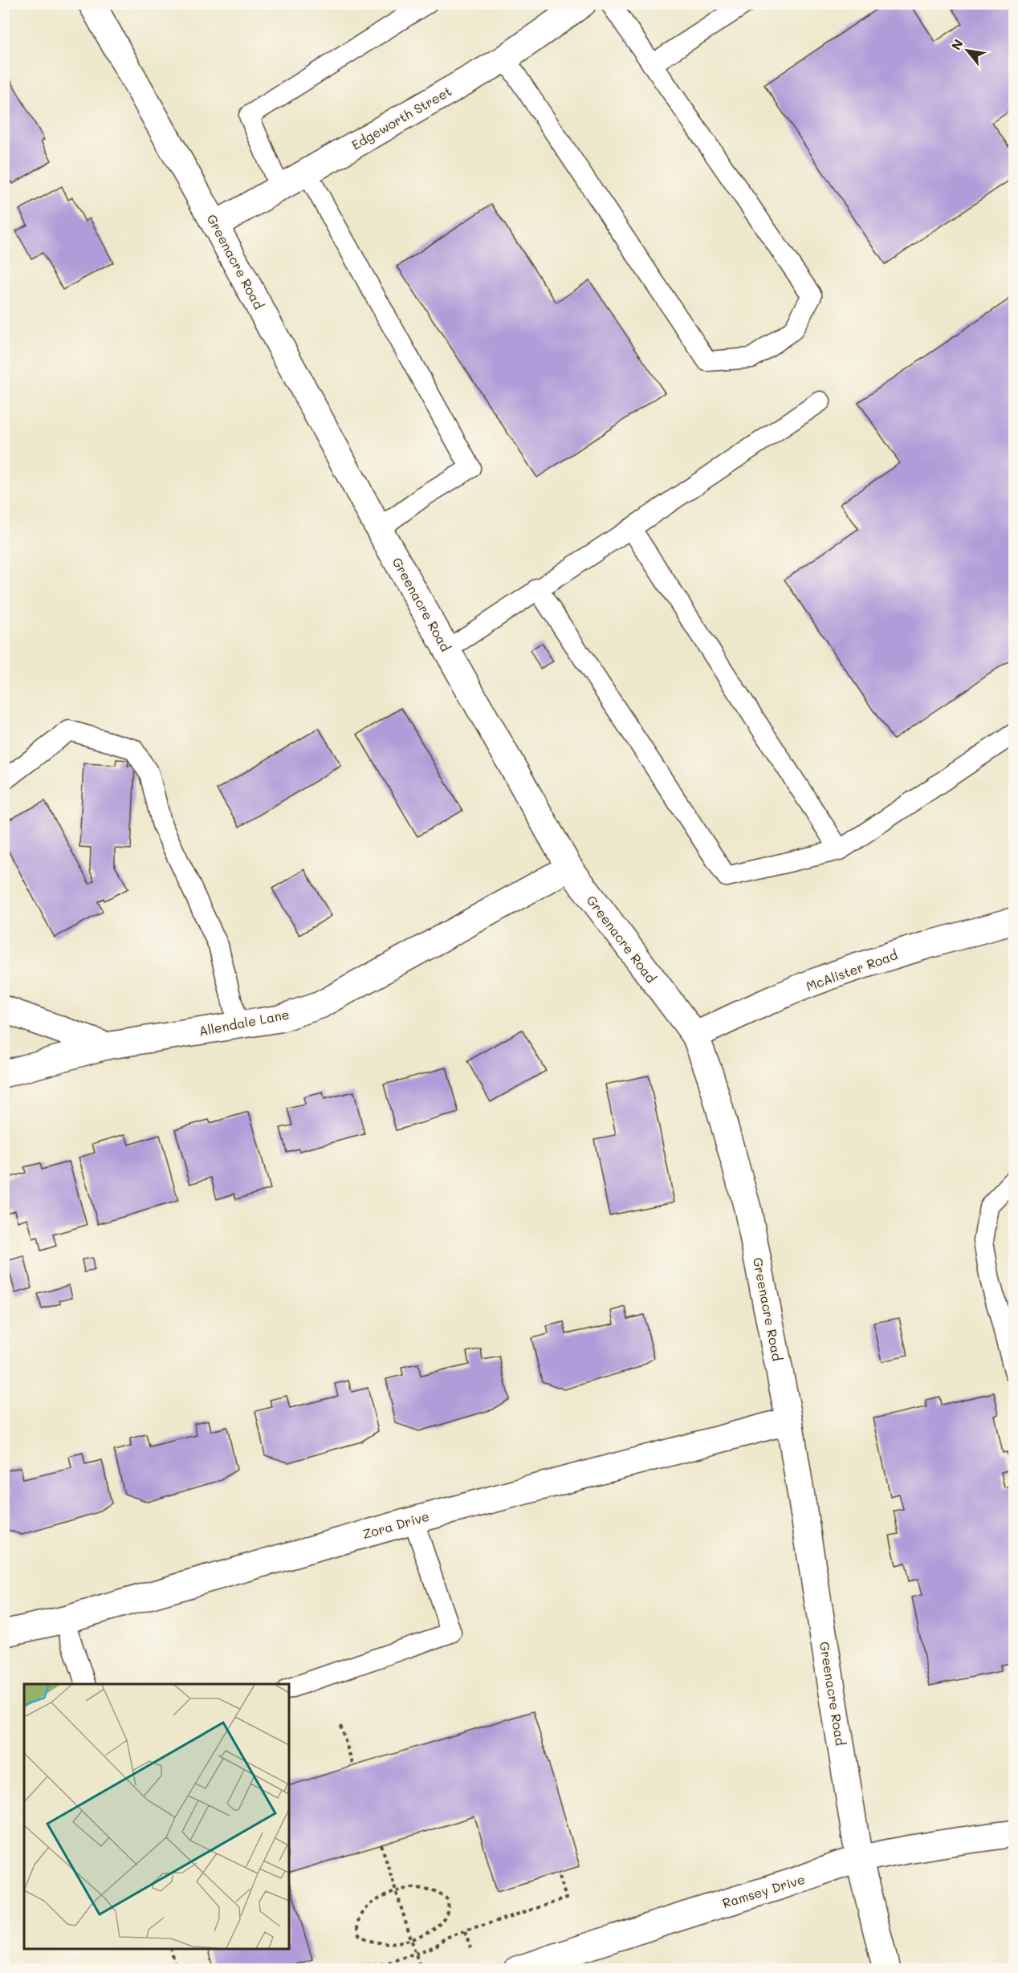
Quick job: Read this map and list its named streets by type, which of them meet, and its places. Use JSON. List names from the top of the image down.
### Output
{
  "streets": {
    "street": [
      "Edgeworth Street",
      "Greenacre Road",
      "McAlister Road",
      "Allendale Lane",
      "Zora Drive",
      "Ramsey Drive"
    ]
  },
  "crossings": [
    ["Edgeworth Street", "Greenacre Road"],
    ["Greenacre Road", "McAlister Road"],
    ["Greenacre Road", "Allendale Lane"],
    ["Greenacre Road", "Zora Drive"],
    ["Greenacre Road", "Ramsey Drive"]
  ],
  "north": "top left"
}
